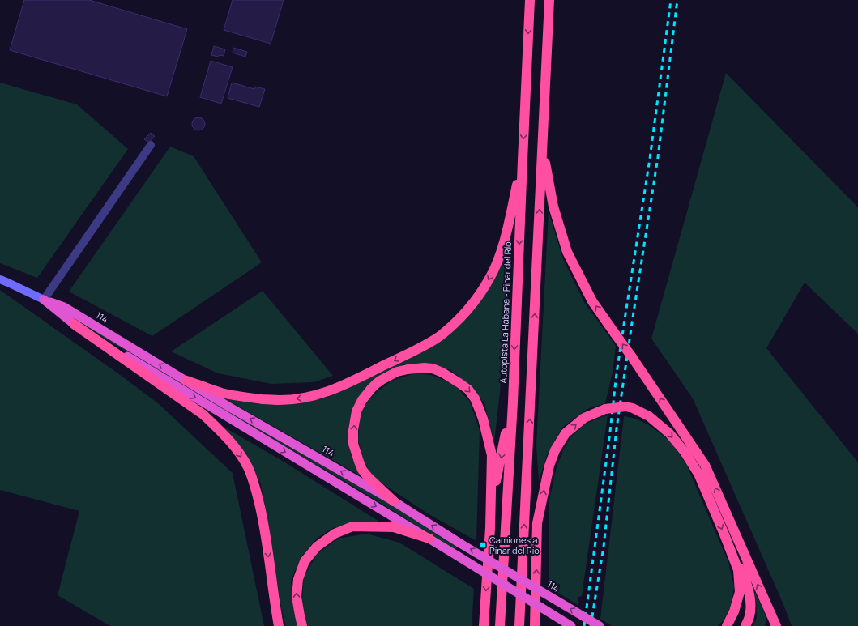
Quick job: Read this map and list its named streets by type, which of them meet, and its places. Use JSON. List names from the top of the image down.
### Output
{
  "streets": {
    "highway": ["Autopista La Habana - Pinar del Río", "114"]
  },
  "places": {
    "transit": ["Camiones a Pinar del Río"]
  }
}
